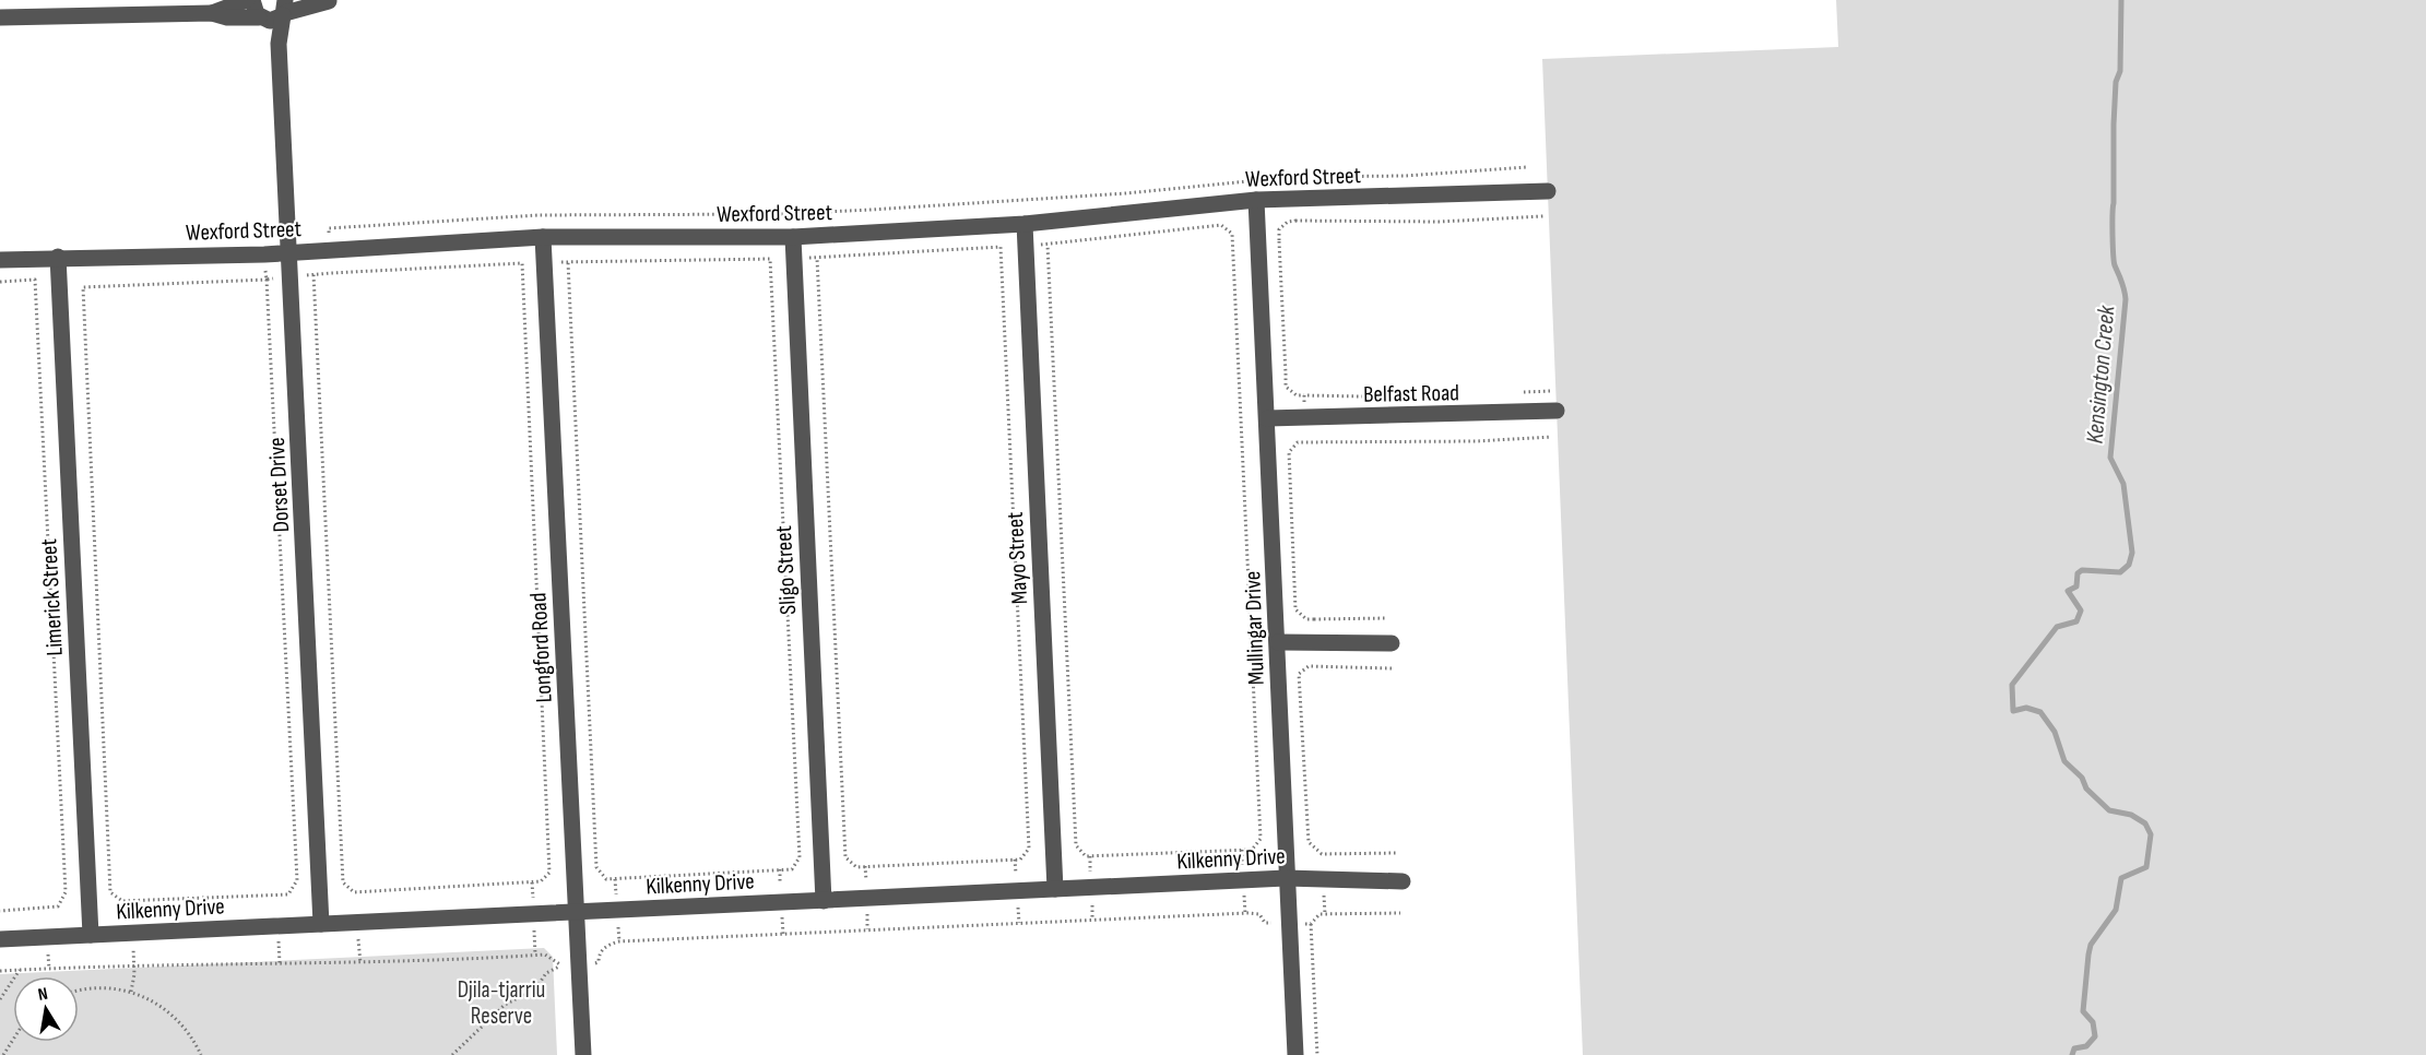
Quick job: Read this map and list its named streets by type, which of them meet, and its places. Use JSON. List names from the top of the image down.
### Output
{
  "streets": {
    "street": [
      "Wexford Street",
      "Belfast Road",
      "Dorset Drive",
      "Mayo Street",
      "Sligo Street",
      "Limerick Street",
      "Mullingar Drive",
      "Longford Road",
      "Kilkenny Drive"
    ]
  },
  "crossings": [
    ["Wexford Street", "Dorset Drive"],
    ["Wexford Street", "Mayo Street"],
    ["Wexford Street", "Sligo Street"],
    ["Wexford Street", "Limerick Street"],
    ["Wexford Street", "Mullingar Drive"],
    ["Wexford Street", "Longford Road"],
    ["Belfast Road", "Mullingar Drive"],
    ["Dorset Drive", "Kilkenny Drive"],
    ["Mayo Street", "Kilkenny Drive"],
    ["Sligo Street", "Kilkenny Drive"],
    ["Limerick Street", "Kilkenny Drive"],
    ["Mullingar Drive", "Kilkenny Drive"],
    ["Longford Road", "Kilkenny Drive"]
  ],
  "water": ["Kensington Creek"],
  "parks": ["Djila-tjarriu Reserve"],
  "north": "top"
}
